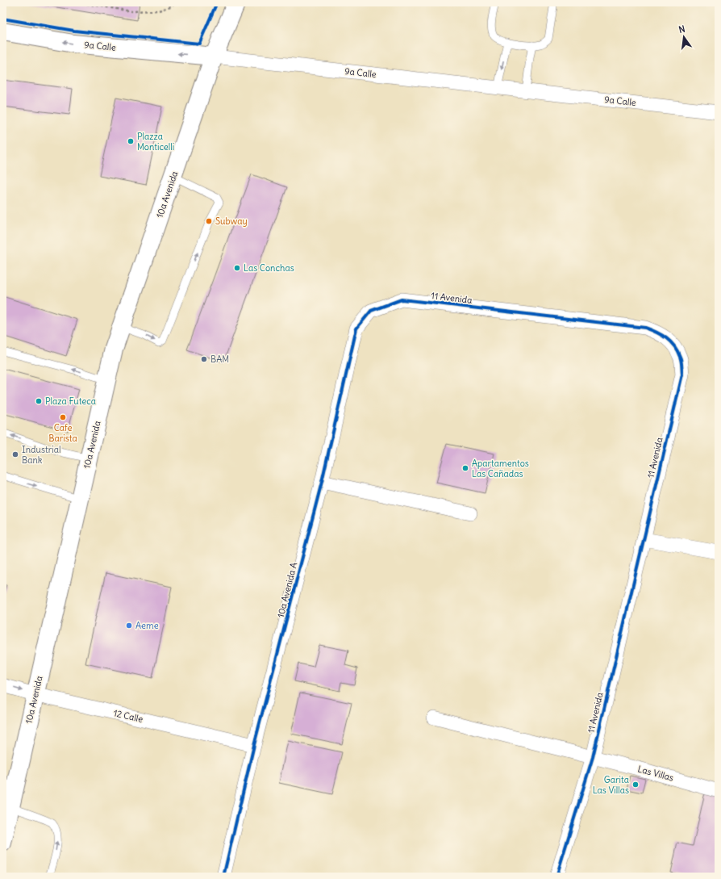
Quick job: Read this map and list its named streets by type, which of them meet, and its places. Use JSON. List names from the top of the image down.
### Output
{
  "streets": {
    "street": [
      "9a Calle",
      "10a Avenida",
      "11 Avenida",
      "10a Avenida A",
      "12 Calle",
      "Las Villas"
    ]
  },
  "crossings": [
    ["9a Calle", "10a Avenida"],
    ["10a Avenida", "12 Calle"],
    ["11 Avenida", "10a Avenida A"],
    ["11 Avenida", "Las Villas"],
    ["10a Avenida A", "12 Calle"]
  ],
  "places": [
    "Plazza Monticelli",
    "Subway",
    "Las Conchas",
    "BAM",
    "Plaza Futeca",
    "Cafe Barista",
    "Industrial Bank",
    "Apartamentos Las Cañadas",
    "Aeme",
    "Garita Las Villas"
  ],
  "north": "top"
}
